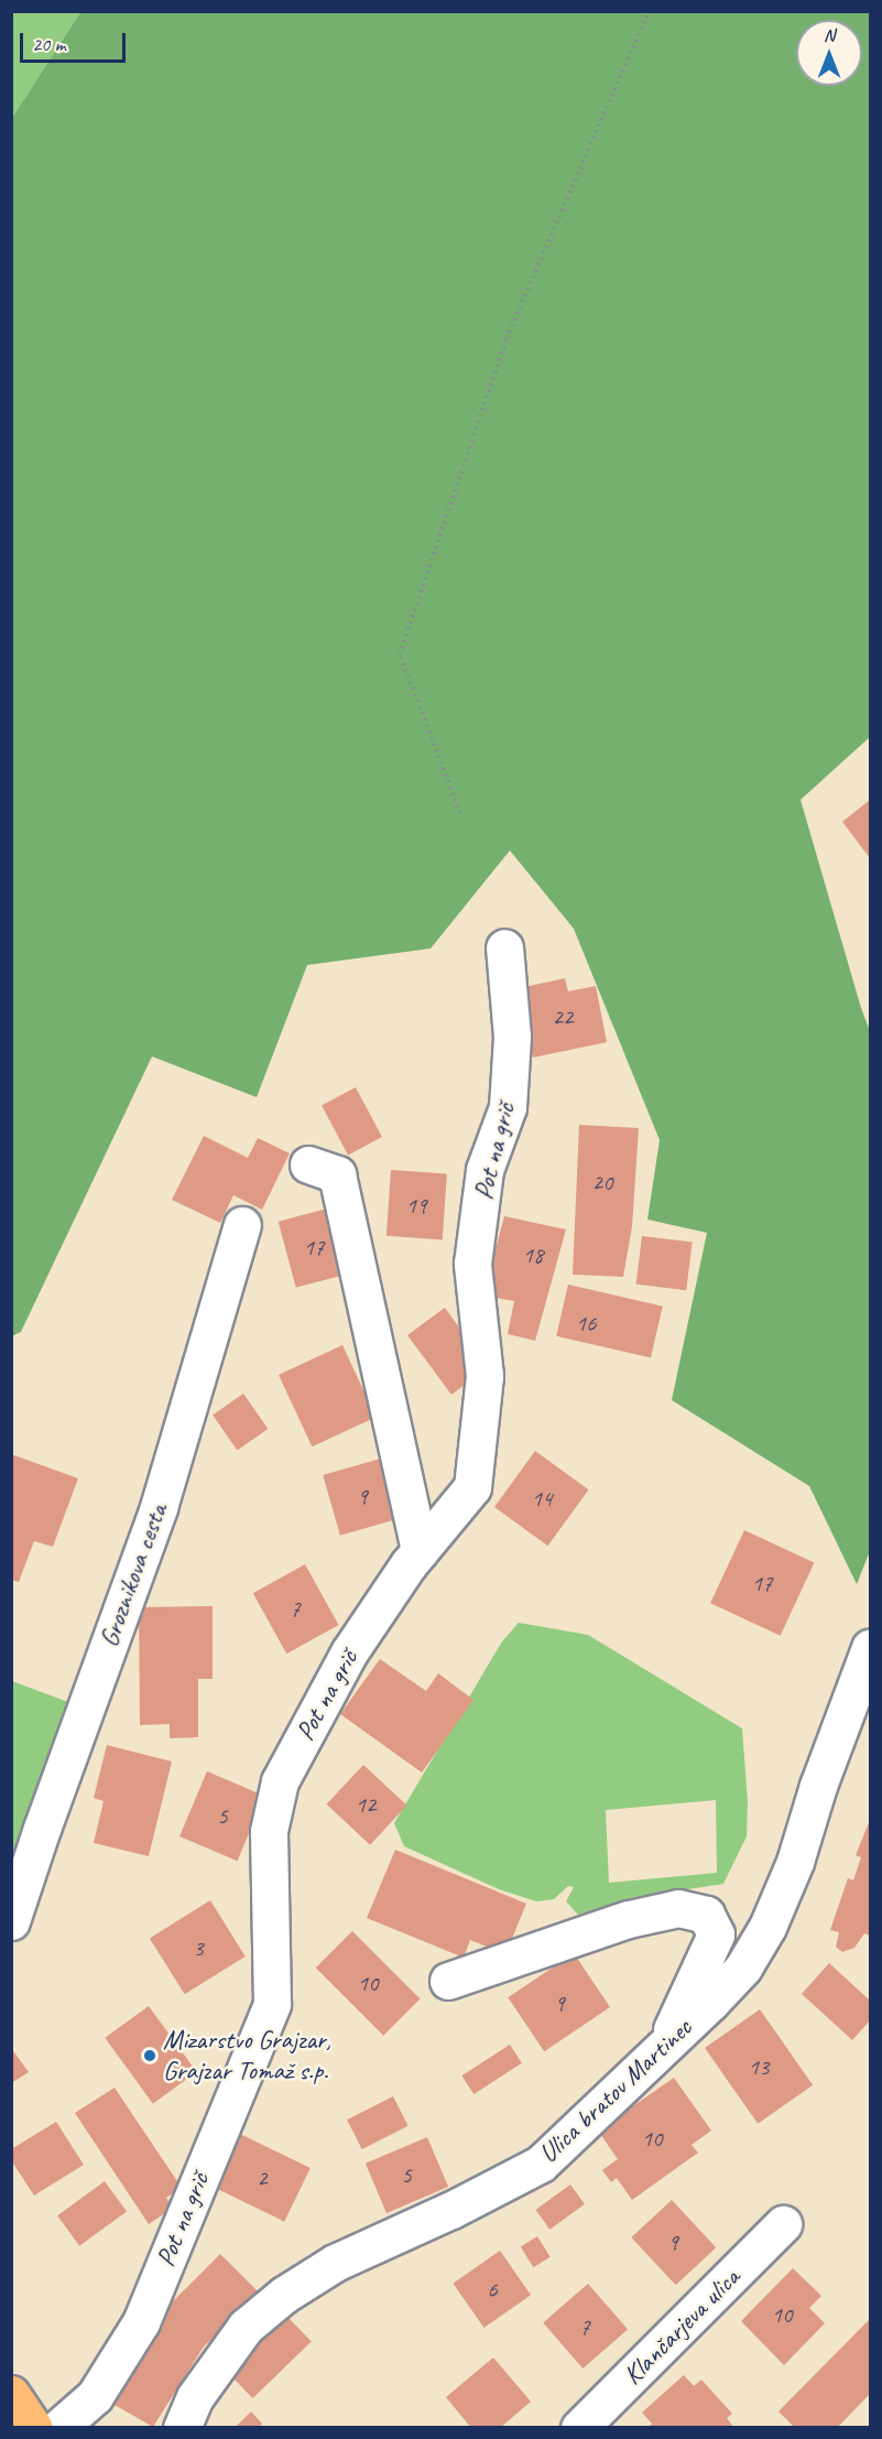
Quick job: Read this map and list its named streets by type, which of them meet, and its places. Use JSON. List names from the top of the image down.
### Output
{
  "streets": {
    "street": [
      "Pot na grič",
      "Groznikova cesta",
      "Ulica bratov Martinec",
      "Klančarjeva ulica"
    ]
  },
  "places": ["Mizarstvo Grajzar, Grajzar Tomaž s.p."],
  "house_numbers": [
    "22",
    "20",
    "19",
    "17",
    "18",
    "16",
    "9",
    "14",
    "17",
    "7",
    "12",
    "5",
    "3",
    "10",
    "9",
    "13",
    "10",
    "5",
    "2",
    "9",
    "6",
    "10",
    "7"
  ],
  "scale_bar": "20 m",
  "north": "top"
}
